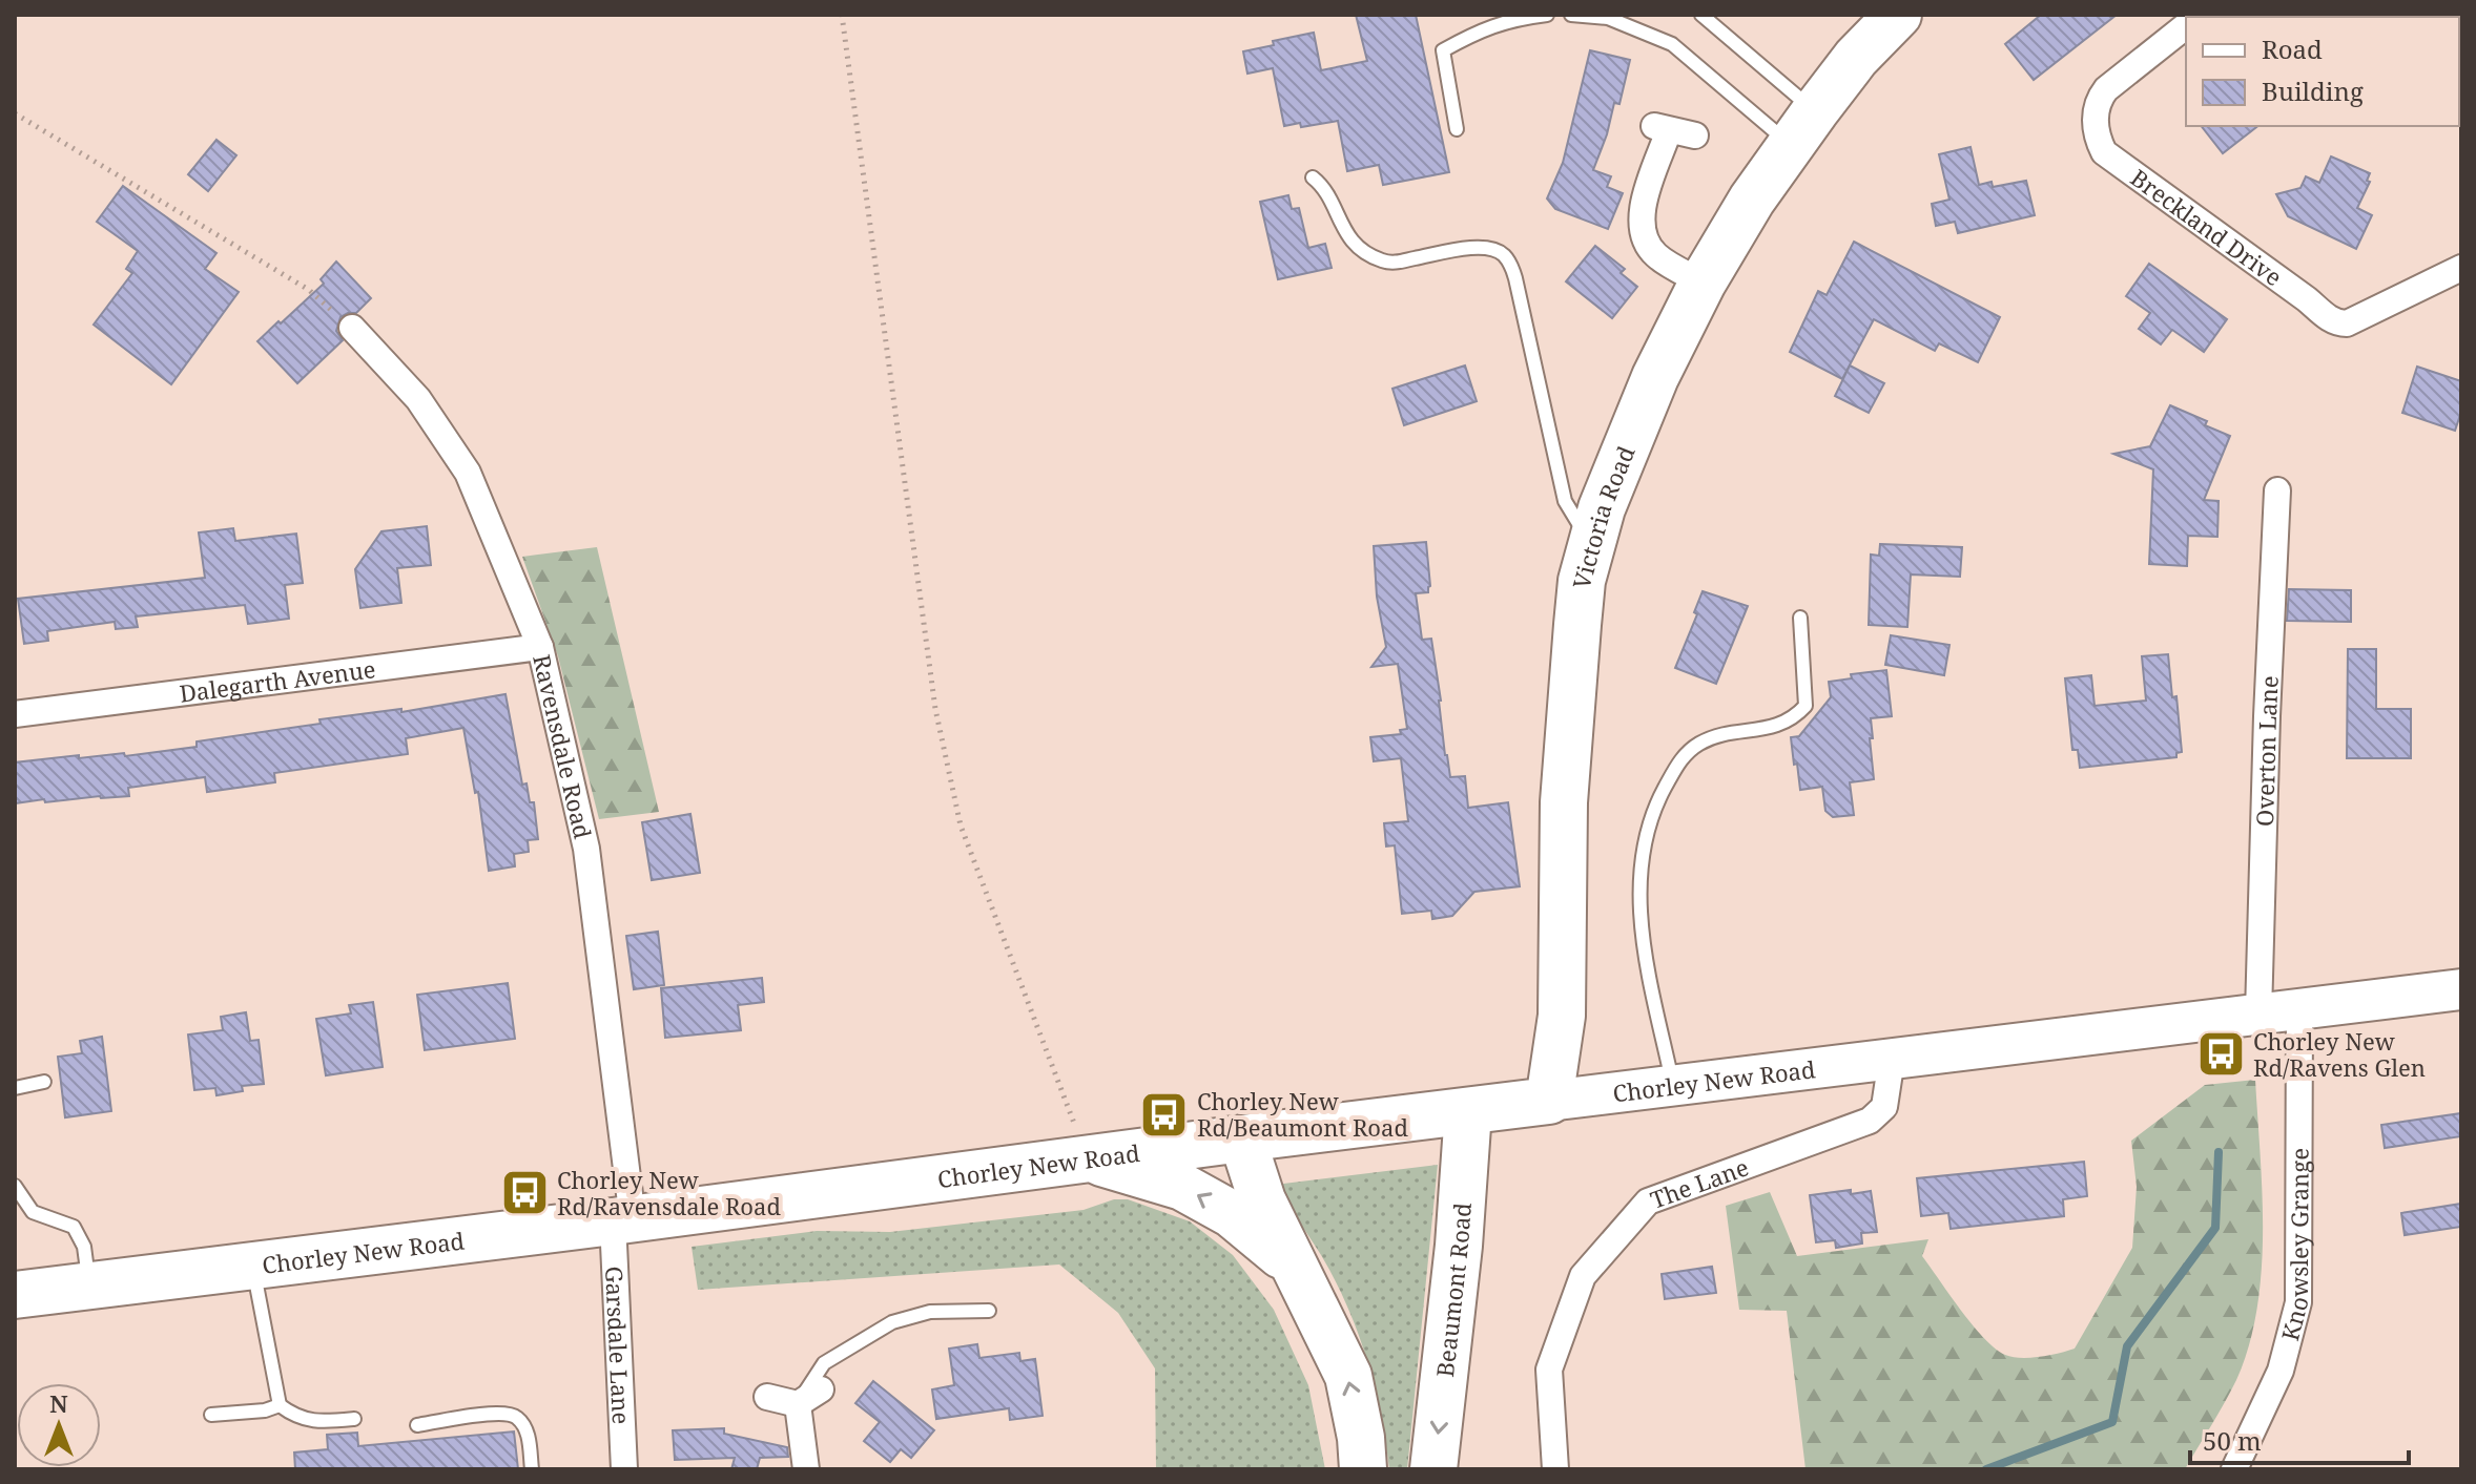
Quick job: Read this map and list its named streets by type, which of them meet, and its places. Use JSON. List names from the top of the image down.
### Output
{
  "streets": {
    "highway": ["Victoria Road", "Chorley New Road", "Beaumont Road"],
    "street": [
      "Breckland Drive",
      "Dalegarth Avenue",
      "Ravensdale Road",
      "Overton Lane",
      "The Lane",
      "Knowsley Grange",
      "Garsdale Lane"
    ]
  },
  "crossings": [
    ["Victoria Road", "Chorley New Road"],
    ["Dalegarth Avenue", "Ravensdale Road"],
    ["Ravensdale Road", "Chorley New Road"],
    ["Ravensdale Road", "Garsdale Lane"],
    ["Overton Lane", "Chorley New Road"],
    ["Chorley New Road", "The Lane"],
    ["Chorley New Road", "Knowsley Grange"],
    ["Chorley New Road", "Beaumont Road"],
    ["Chorley New Road", "Garsdale Lane"]
  ],
  "one_way": ["Beaumont Road"],
  "places": {
    "bus stop": ["Chorley New Rd/Ravens Glen", "Chorley New Rd/Beaumont Road", "Chorley New Rd/Ravensdale Road"]
  },
  "legend": ["Road", "Building"],
  "scale_bar": "50 m",
  "north": "top"
}
